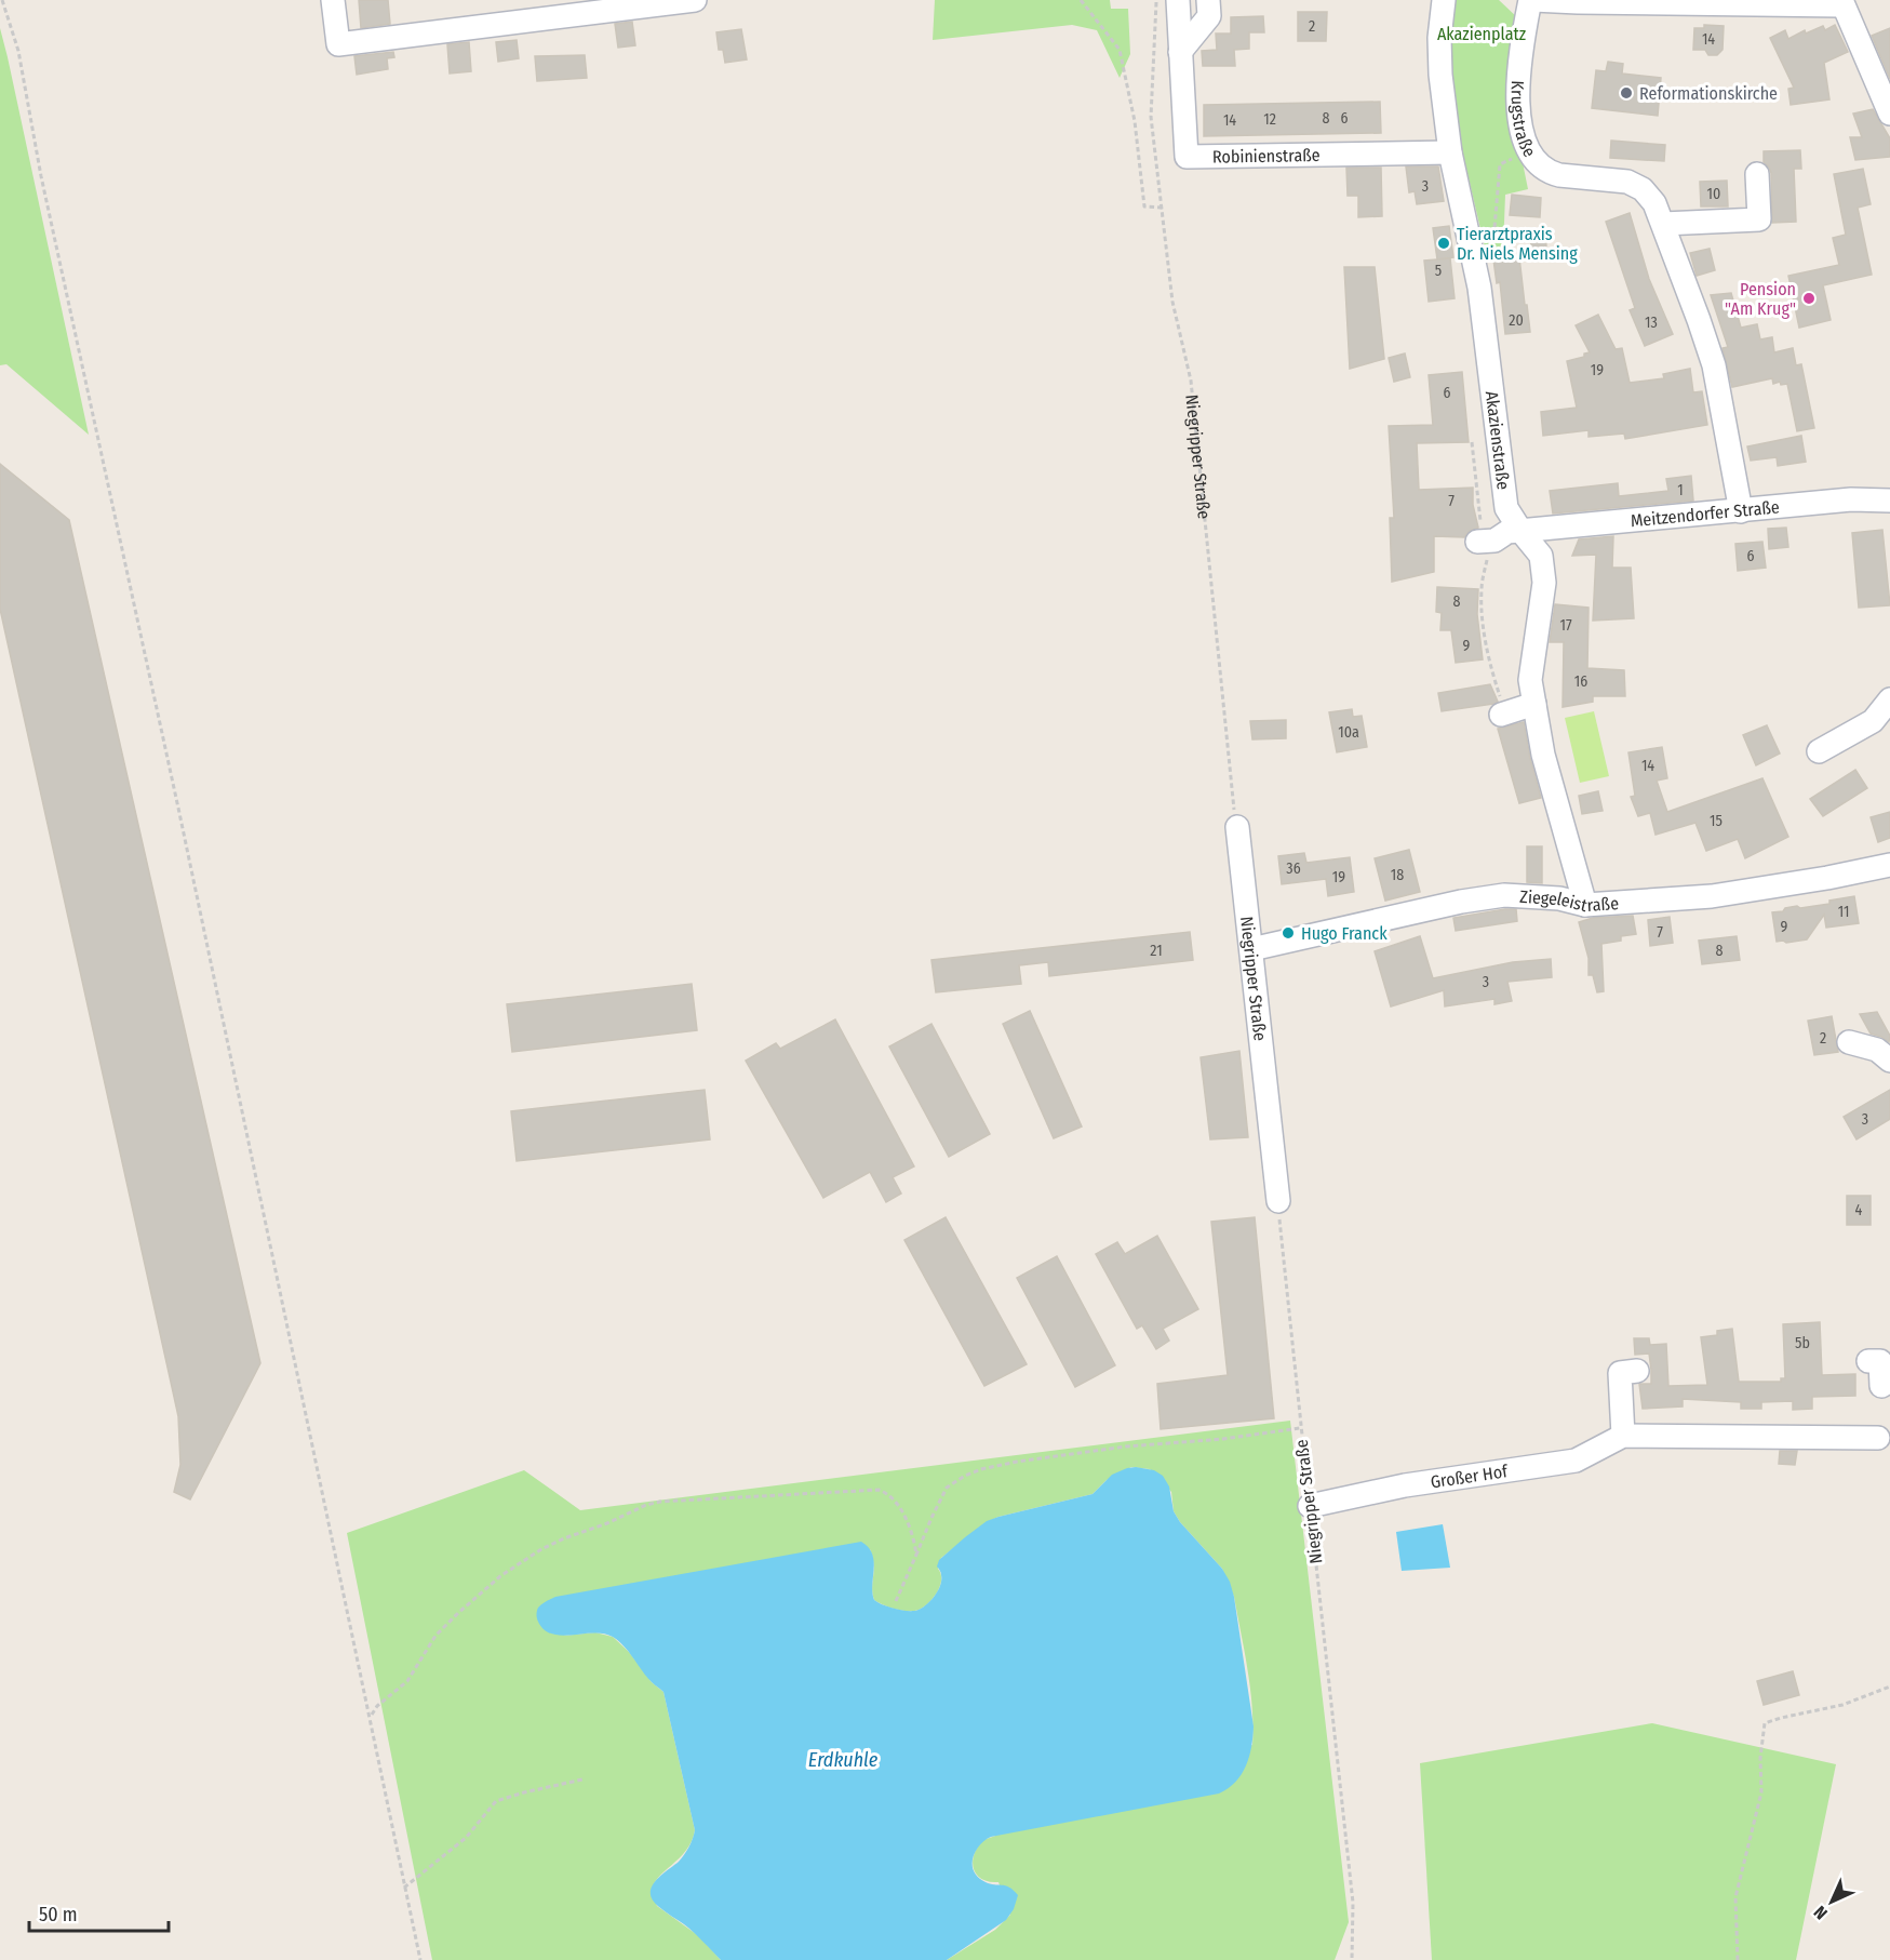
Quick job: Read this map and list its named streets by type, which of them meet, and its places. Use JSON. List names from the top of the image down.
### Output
{
  "streets": {
    "street": [
      "Krugstraße",
      "Robinienstraße",
      "Akazienstraße",
      "Niegripper Straße",
      "Meitzendorfer Straße",
      "Ziegeleistraße",
      "Großer Hof"
    ]
  },
  "crossings": [
    ["Krugstraße", "Meitzendorfer Straße"],
    ["Robinienstraße", "Akazienstraße"],
    ["Akazienstraße", "Meitzendorfer Straße"],
    ["Akazienstraße", "Ziegeleistraße"],
    ["Niegripper Straße", "Ziegeleistraße"],
    ["Niegripper Straße", "Großer Hof"]
  ],
  "water": ["Erdkuhle"],
  "parks": ["Akazienplatz"],
  "places": [
    "Reformationskirche",
    "Tierarztpraxis Dr. Niels Mensing",
    "Pension \"Am Krug\"",
    "Hugo Franck"
  ],
  "house_numbers": [
    "2",
    "14",
    "8",
    "6",
    "12",
    "14",
    "3",
    "10",
    "5",
    "20",
    "13",
    "19",
    "6",
    "1",
    "7",
    "6",
    "8",
    "17",
    "9",
    "16",
    "10a",
    "14",
    "15",
    "36",
    "18",
    "19",
    "11",
    "9",
    "7",
    "21",
    "8",
    "3",
    "2",
    "3",
    "4",
    "5b"
  ],
  "scale_bar": "50 m",
  "north": "bottom left"
}
